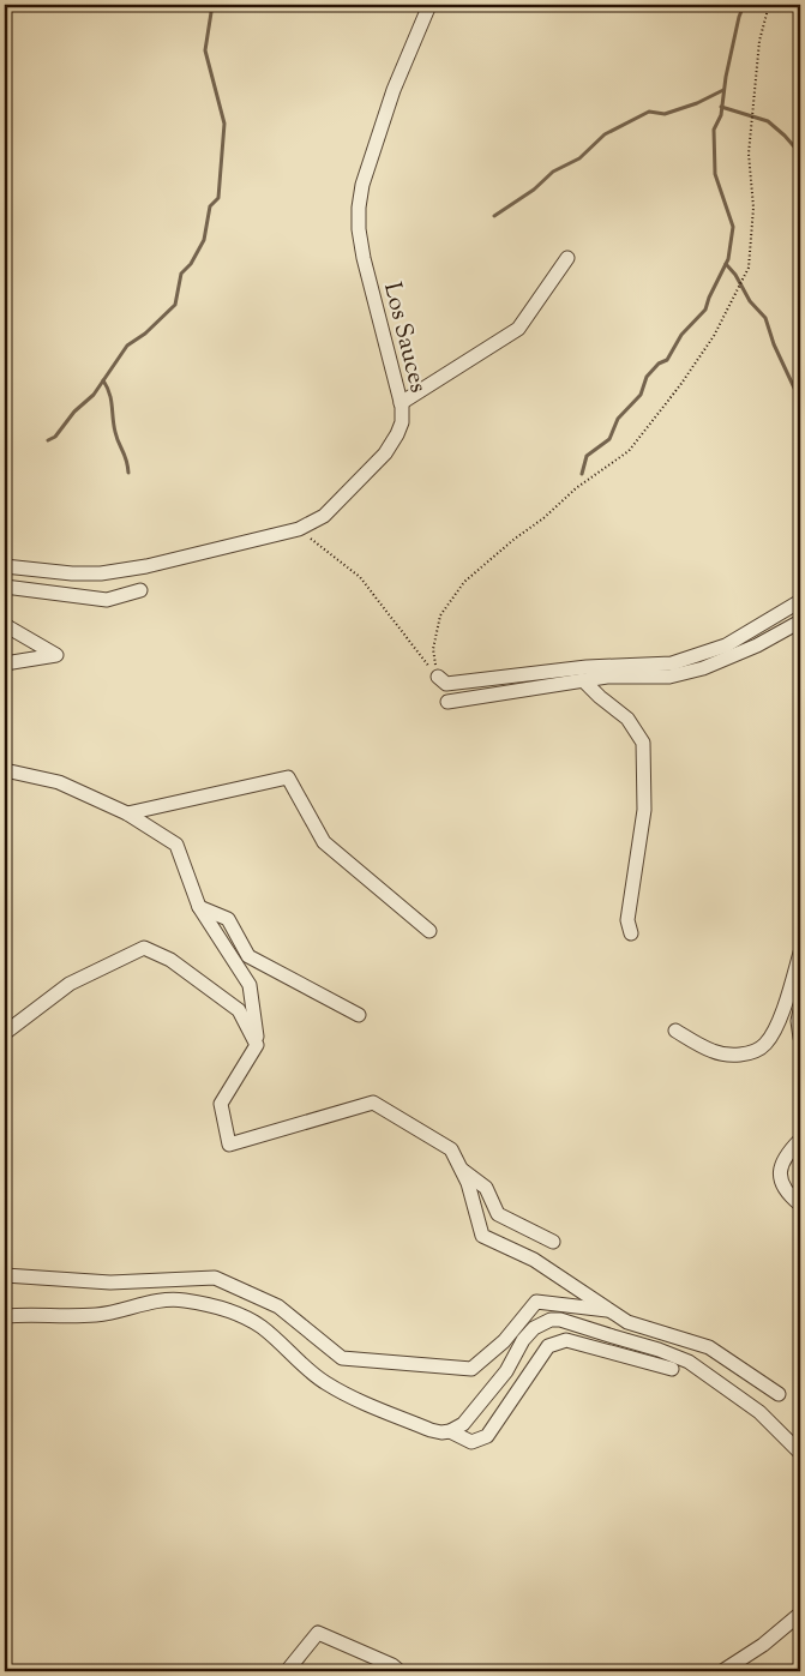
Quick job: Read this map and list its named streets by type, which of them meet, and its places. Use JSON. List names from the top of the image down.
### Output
{
  "streets": {
    "street": ["Los Sauces"]
  }
}
